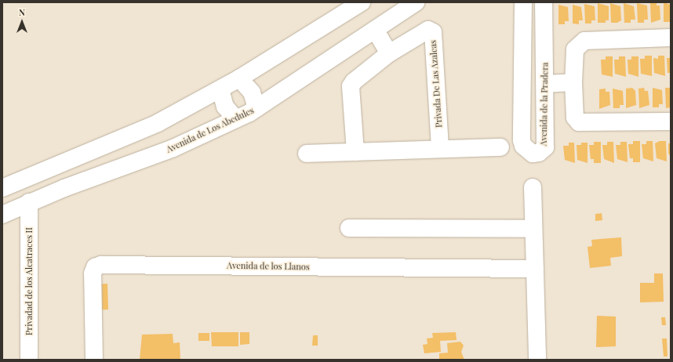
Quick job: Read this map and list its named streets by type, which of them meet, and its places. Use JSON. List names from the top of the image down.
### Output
{
  "streets": {
    "street": [
      "Privada De Las Azaleas",
      "Avenida de la Pradera",
      "Avenida de Los Abedules",
      "Avenida de los Llanos",
      "Privadad de los Alcatraces II"
    ]
  },
  "crossings": [
    ["Avenida de Los Abedules", "Privadad de los Alcatraces II"]
  ],
  "north": "top"
}
